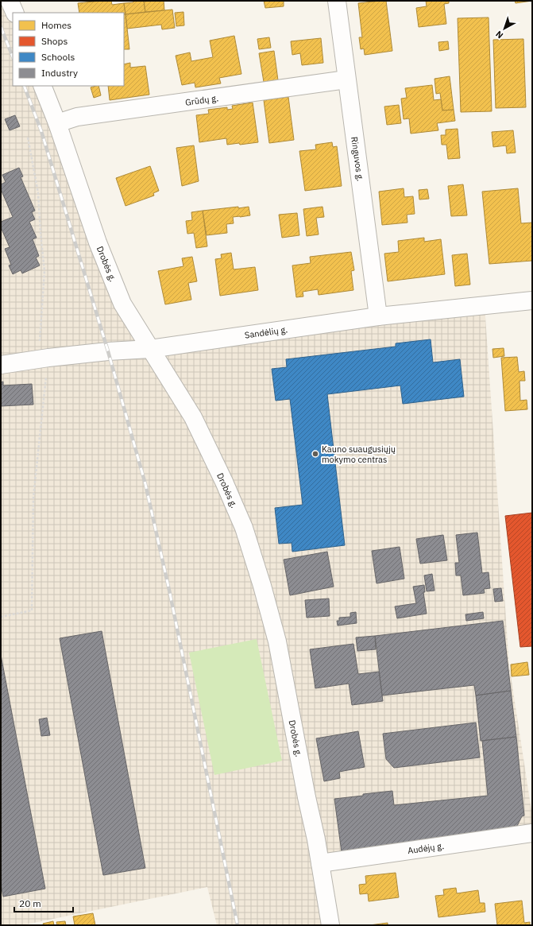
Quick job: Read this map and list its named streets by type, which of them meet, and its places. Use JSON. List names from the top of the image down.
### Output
{
  "streets": {
    "street": [
      "Grūdų g.",
      "Ringuvos g.",
      "Drobės g.",
      "Sandėlių g.",
      "Audėjų g."
    ]
  },
  "crossings": [
    ["Grūdų g.", "Ringuvos g."],
    ["Grūdų g.", "Drobės g."],
    ["Ringuvos g.", "Sandėlių g."],
    ["Drobės g.", "Sandėlių g."],
    ["Drobės g.", "Audėjų g."]
  ],
  "places": ["Kauno suaugusiųjų mokymo centras"],
  "legend": [
    "Homes",
    "Shops",
    "Schools",
    "Industry"
  ],
  "scale_bar": "20 m",
  "north": "bottom left"
}
